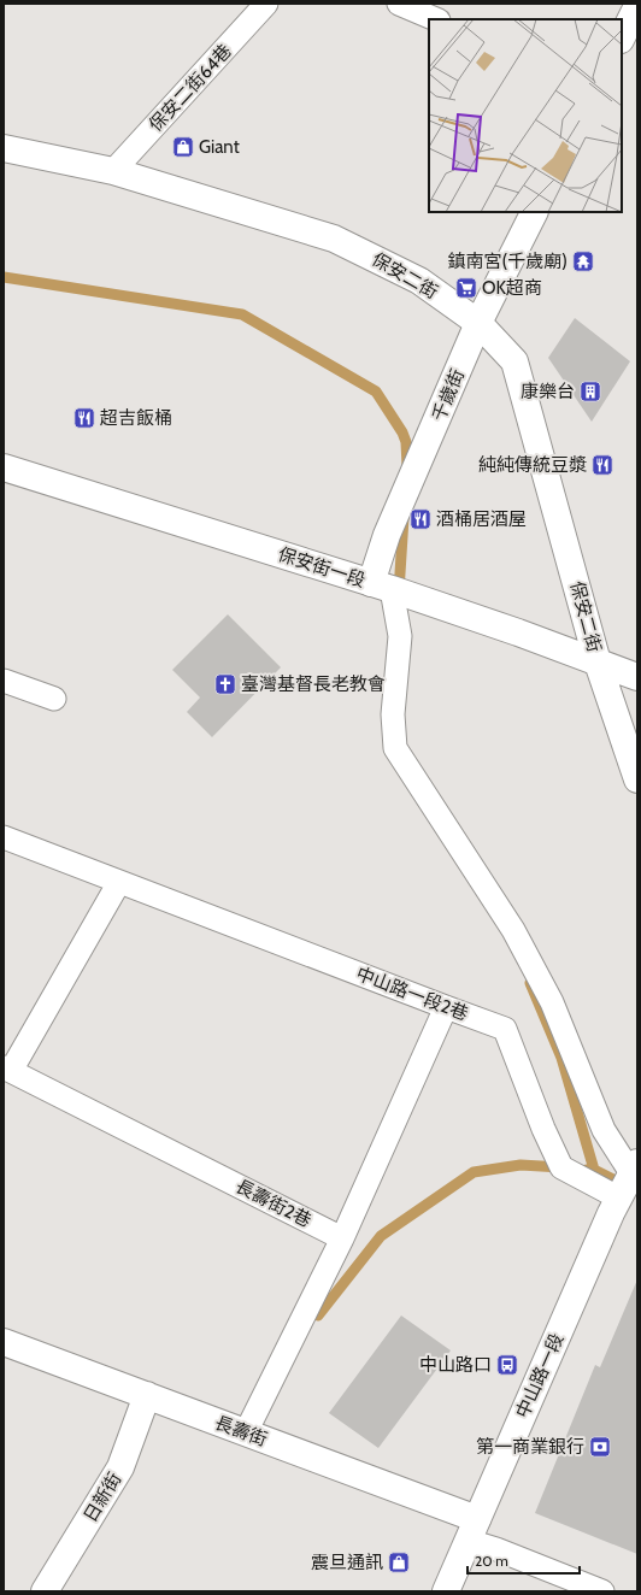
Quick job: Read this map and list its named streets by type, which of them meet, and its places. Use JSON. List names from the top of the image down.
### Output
{
  "streets": {
    "street": [
      "保安二街",
      "千歲街",
      "保安街一段",
      "中山路一段",
      "長壽街",
      "日新街"
    ],
    "lane": ["保安二街64巷", "中山路一段2巷", "長壽街2巷"]
  },
  "crossings": [
    ["保安二街64巷", "保安二街"],
    ["保安二街", "千歲街"],
    ["保安二街", "保安街一段"],
    ["千歲街", "保安街一段"],
    ["中山路一段2巷", "中山路一段"],
    ["中山路一段", "長壽街"],
    ["長壽街", "日新街"]
  ],
  "places": {
    "shop": ["Giant", "震旦通訊"],
    "temple": ["鎮南宮(千歲廟)"],
    "supermarket": ["OK超商"],
    "building": ["康樂台"],
    "restaurant": ["超吉飯桶", "純純傳統豆漿", "酒桶居酒屋"],
    "church": ["臺灣基督長老教會"],
    "bus stop": ["中山路口"],
    "bank": ["第一商業銀行"]
  },
  "scale_bar": "20 m"
}
